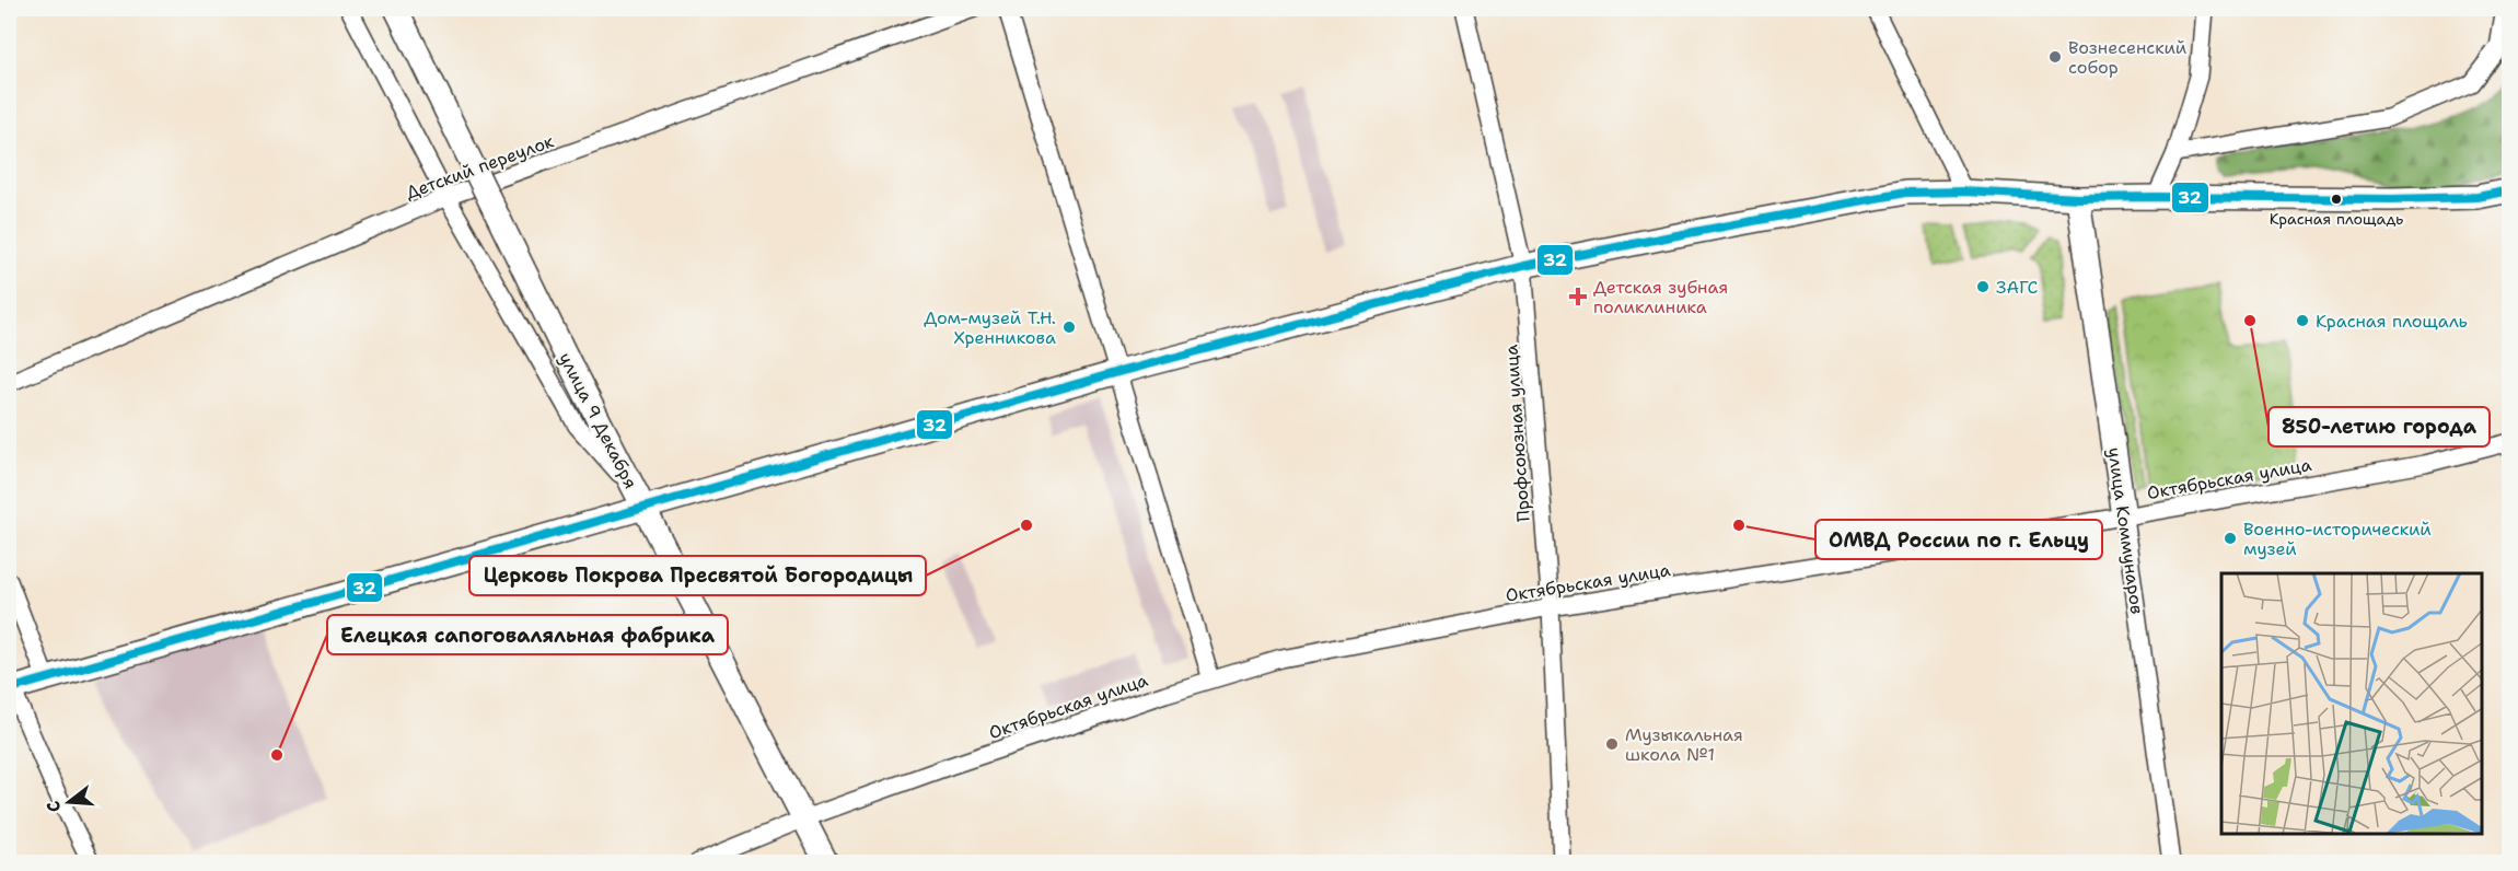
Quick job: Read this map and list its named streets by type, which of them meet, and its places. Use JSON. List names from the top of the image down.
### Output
{
  "streets": {
    "main road": ["улица 9 Декабря", "улица Коммунаров"],
    "street": ["Детский переулок", "Профсоюзная улица", "Октябрьская улица"]
  },
  "crossings": [
    ["улица 9 Декабря", "Октябрьская улица"],
    ["Профсоюзная улица", "Октябрьская улица"],
    ["Октябрьская улица", "улица Коммунаров"]
  ],
  "places": {
    "other": [
      "Вознесенский собор",
      "Красная площадь",
      "ЗАГС",
      "850-летию города",
      "Красная площаль",
      "Дом-музей Т.Н. Хренникова",
      "Церковь Покрова Пресвятой Богородицы",
      "ОМВД России по г. Ельцу",
      "Военно-исторический музей",
      "Музыкальная школа №1",
      "Елецкая сапоговаляльная фабрика"
    ],
    "health": ["Детская зубная поликлиника"]
  },
  "lines": ["transit line 32"],
  "north": "left"
}
